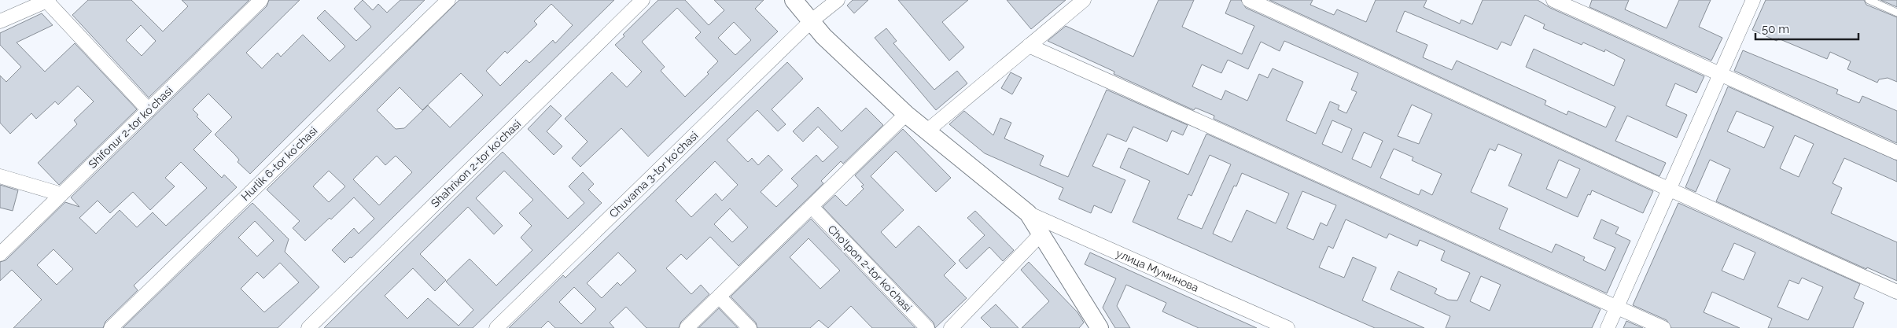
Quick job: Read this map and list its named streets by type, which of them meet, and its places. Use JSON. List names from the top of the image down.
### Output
{
  "streets": {
    "street": [
      "Shifonur 2-tor koʻchasi",
      "Hurlik 6-tor koʻchasi",
      "Shahrixon 2-tor koʻchasi",
      "Chuvama 3-tor koʻchasi",
      "Cho‘lpon 2-tor koʻchasi",
      "улица Муминова"
    ]
  },
  "scale_bar": "50 m"
}
